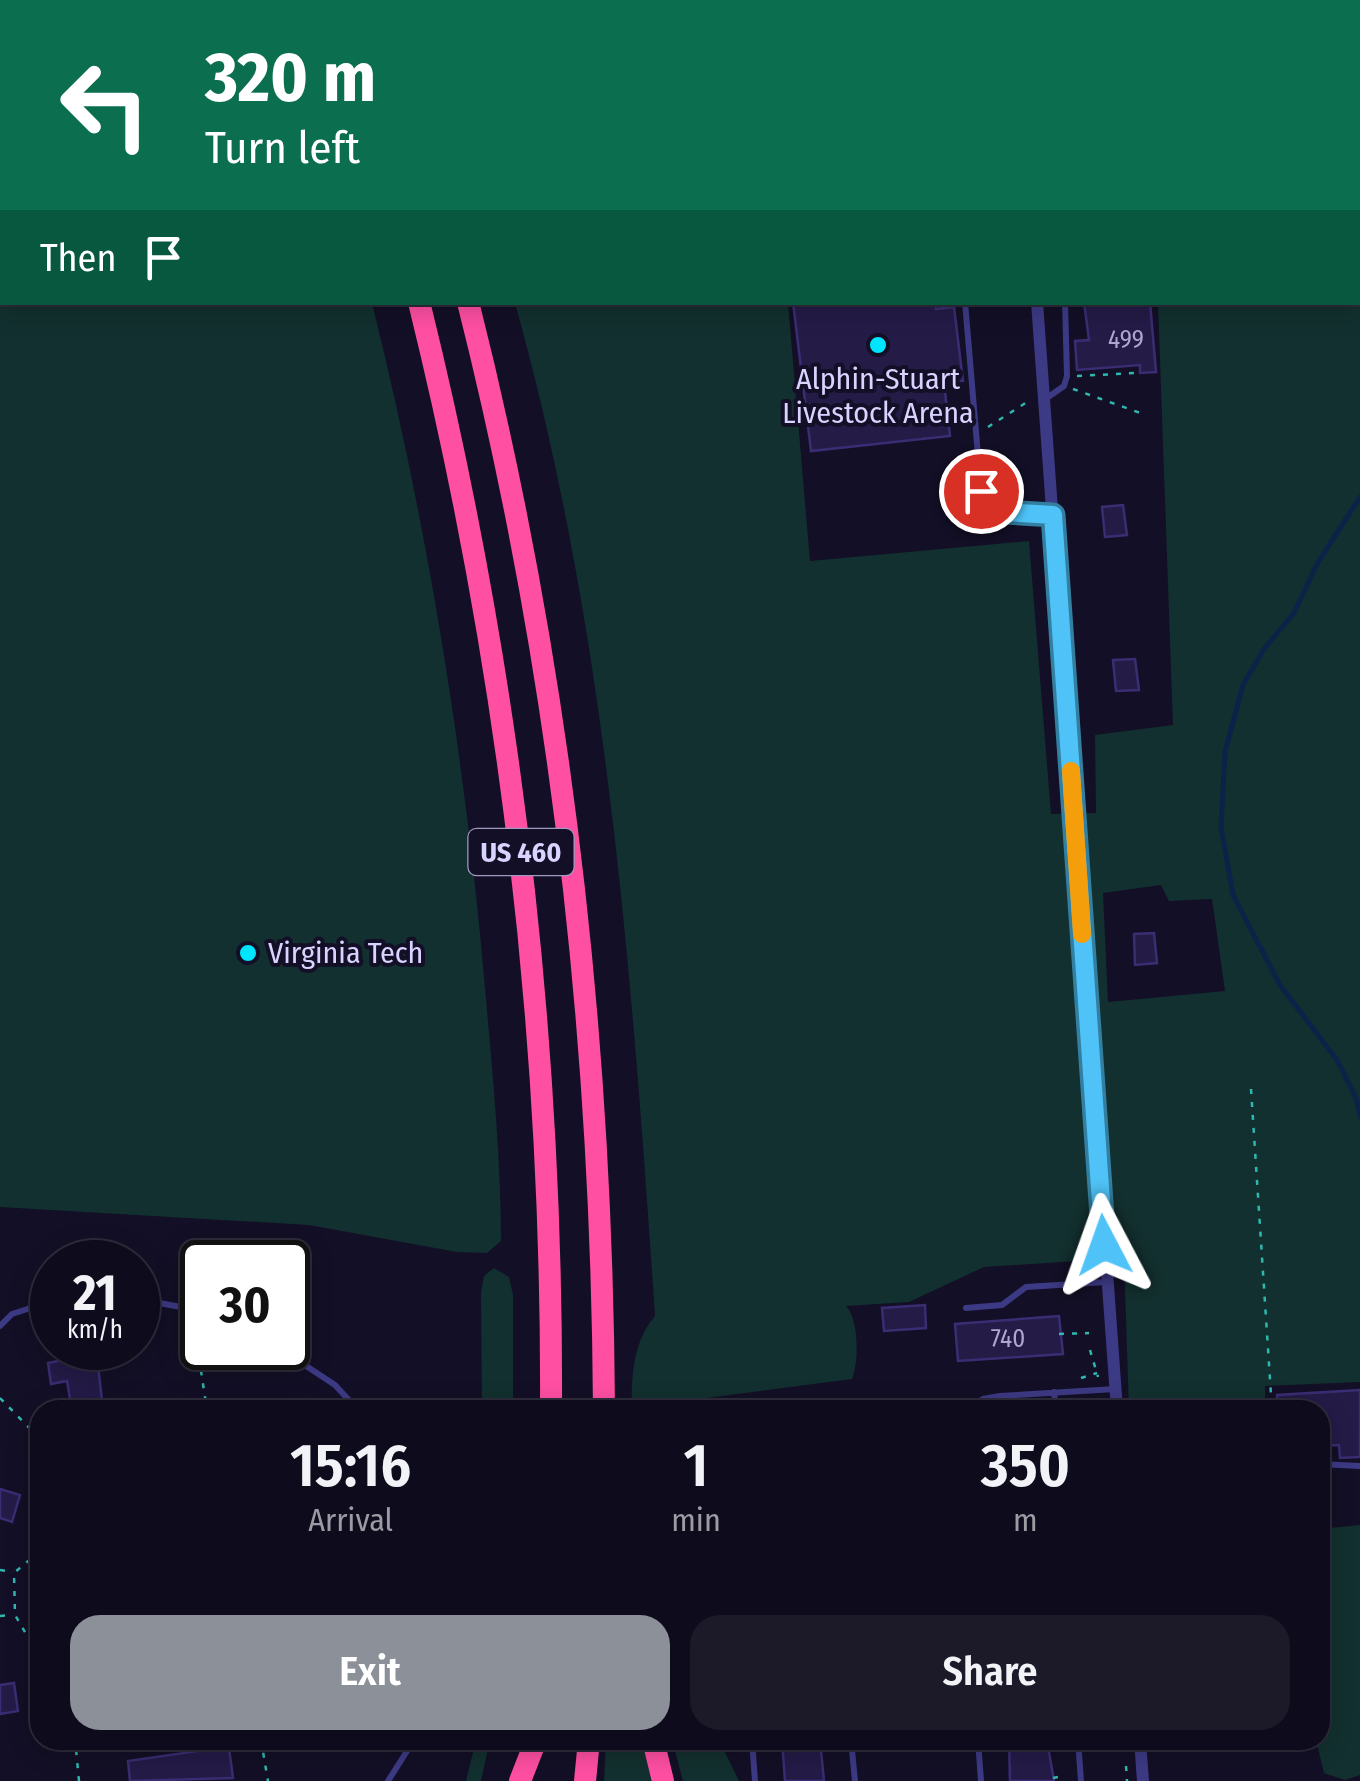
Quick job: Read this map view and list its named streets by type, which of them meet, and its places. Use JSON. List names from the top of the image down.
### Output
{
  "streets": {
    "highway": ["US 460"]
  },
  "places": ["Alphin-Stuart Livestock Arena", "Virginia Tech"],
  "house_numbers": ["499", "740"],
  "page": {
    "turn": ["320 m", "Turn left"],
    "then": "Then",
    "speed": "21 km/h",
    "limit": "30",
    "eta": [
      "15:16",
      "Arrival",
      "1",
      "min",
      "350",
      "m"
    ],
    "buttons": ["Exit", "Share"]
  }
}
